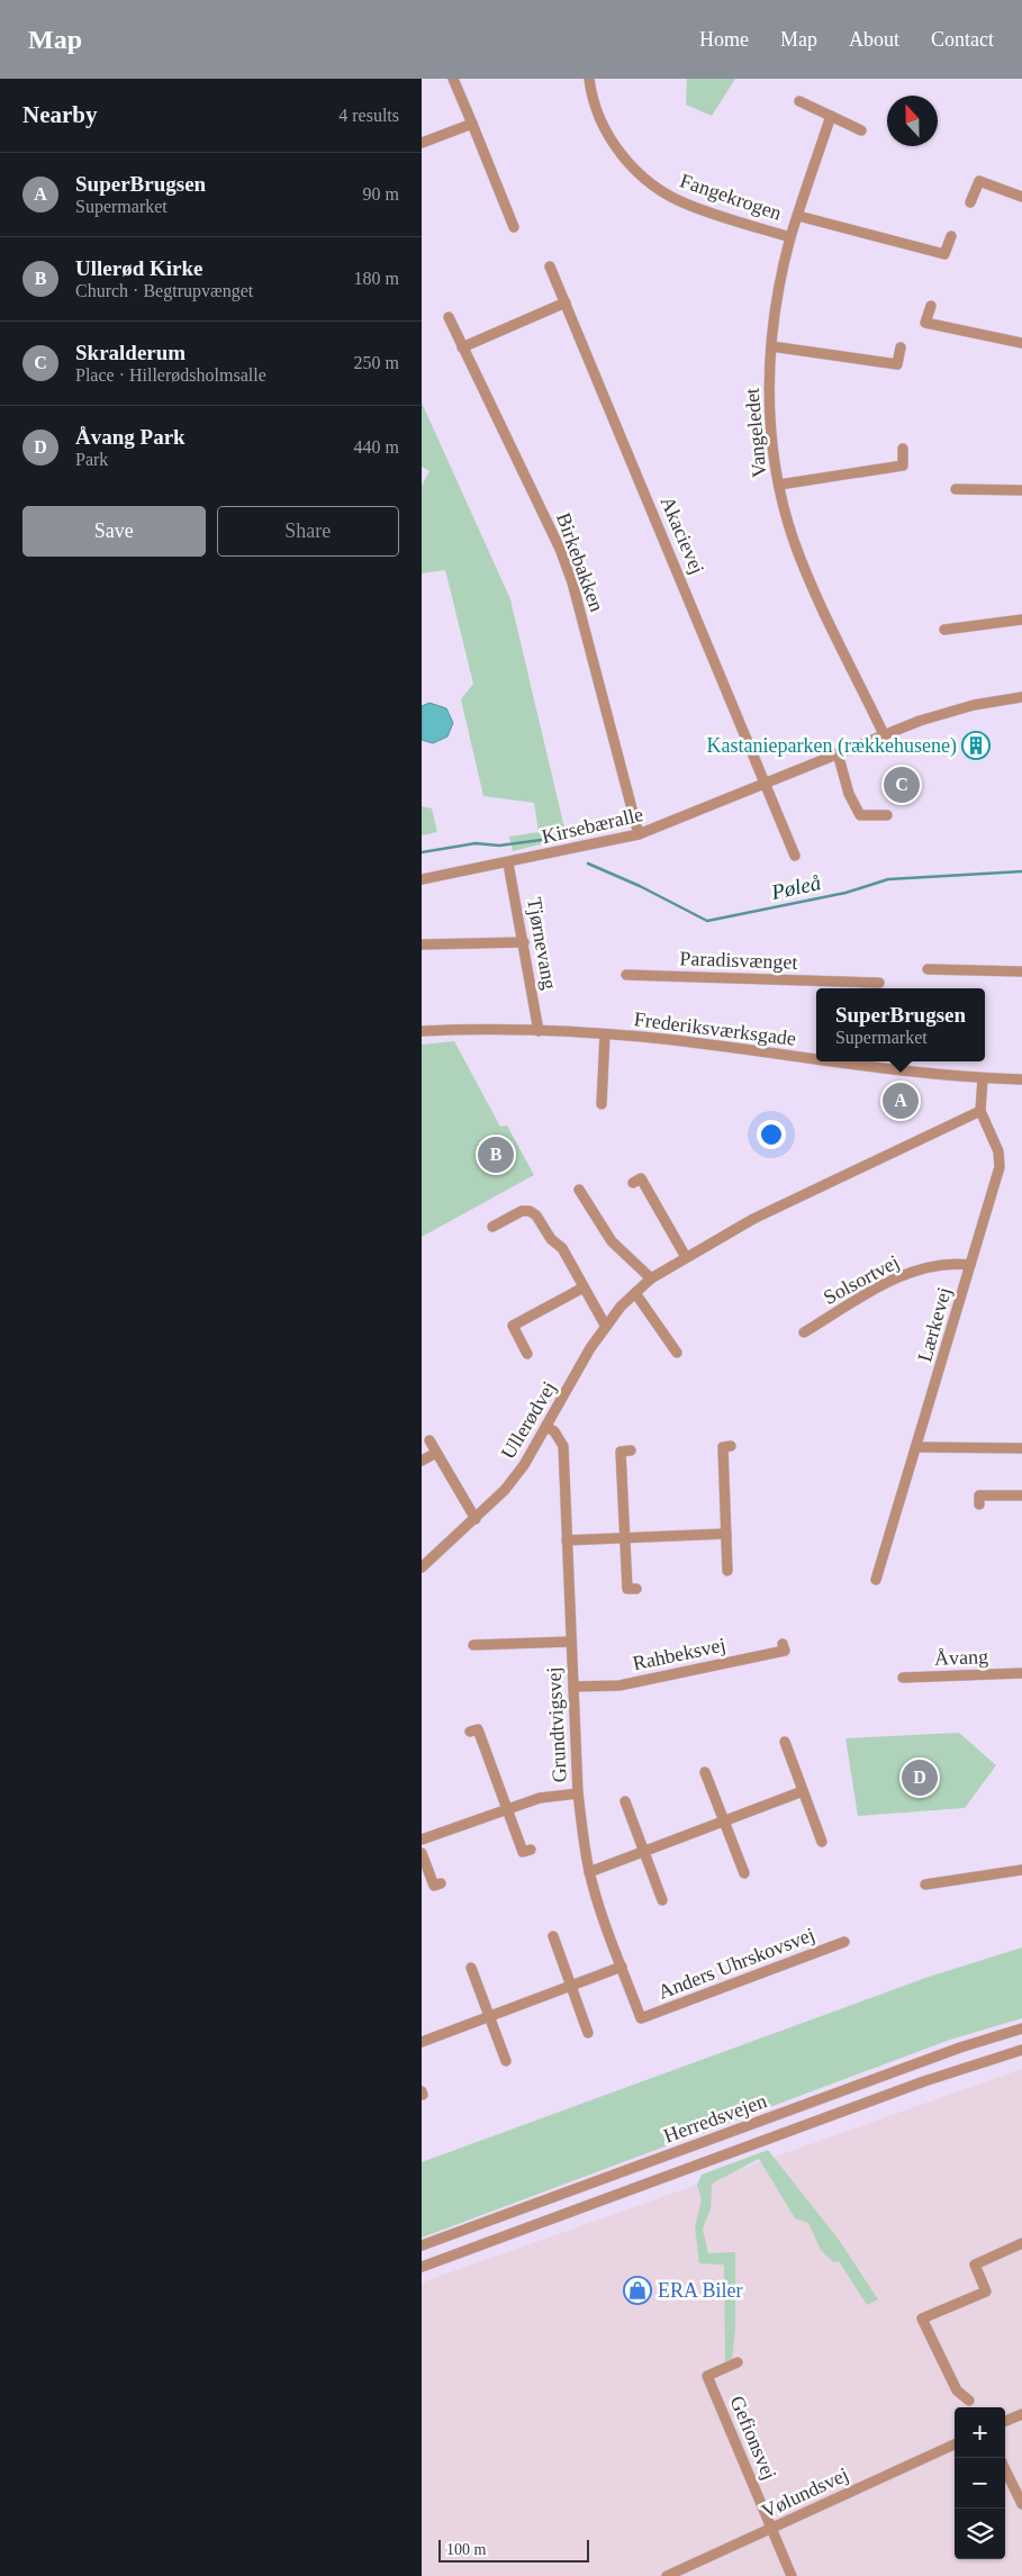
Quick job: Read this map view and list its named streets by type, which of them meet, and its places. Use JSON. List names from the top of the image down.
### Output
{
  "streets": {
    "street": [
      "Fangekrogen",
      "Vangeledet",
      "Akacievej",
      "Birkebakken",
      "Kirsebæralle",
      "Tjørnevang",
      "Paradisvænget",
      "Frederiksværksgade",
      "Solsortvej",
      "Lærkevej",
      "Ullerødvej",
      "Rahbeksvej",
      "Åvang",
      "Grundtvigsvej",
      "Anders Uhrskovsvej",
      "Herredsvejen",
      "Gefionsvej",
      "Vølundsvej"
    ]
  },
  "crossings": [
    ["Fangekrogen", "Vangeledet"],
    ["Vangeledet", "Kirsebæralle"],
    ["Akacievej", "Kirsebæralle"],
    ["Birkebakken", "Kirsebæralle"],
    ["Kirsebæralle", "Tjørnevang"],
    ["Tjørnevang", "Frederiksværksgade"],
    ["Solsortvej", "Lærkevej"],
    ["Lærkevej", "Ullerødvej"],
    ["Ullerødvej", "Grundtvigsvej"],
    ["Rahbeksvej", "Grundtvigsvej"],
    ["Grundtvigsvej", "Anders Uhrskovsvej"],
    ["Gefionsvej", "Vølundsvej"]
  ],
  "water": ["Pøleå"],
  "places": {
    "building": ["Kastanieparken (rækkehusene)"],
    "shop": ["ERA Biler"]
  },
  "scale_bar": "100 m",
  "north": "top",
  "page": {
    "header": "Map",
    "nav": [
      "Home",
      "Map",
      "About",
      "Contact"
    ],
    "heading": ["Nearby", "4 results"],
    "list": [
      {
        "mark": "A",
        "name": "SuperBrugsen",
        "note": "Supermarket",
        "value": "90 m"
      },
      {
        "mark": "B",
        "name": "Ullerød Kirke",
        "note": "Church · Begtrupvænget",
        "value": "180 m"
      },
      {
        "mark": "C",
        "name": "Skralderum",
        "note": "Place · Hillerødsholmsalle",
        "value": "250 m"
      },
      {
        "mark": "D",
        "name": "Åvang Park",
        "note": "Park",
        "value": "440 m"
      }
    ],
    "buttons": ["Save", "Share"],
    "pins": [
      "C",
      "A",
      "B",
      "D"
    ],
    "popup": ["SuperBrugsen", "Supermarket"],
    "map_buttons": ["+", "−"],
    "scale": "100 m"
  }
}
